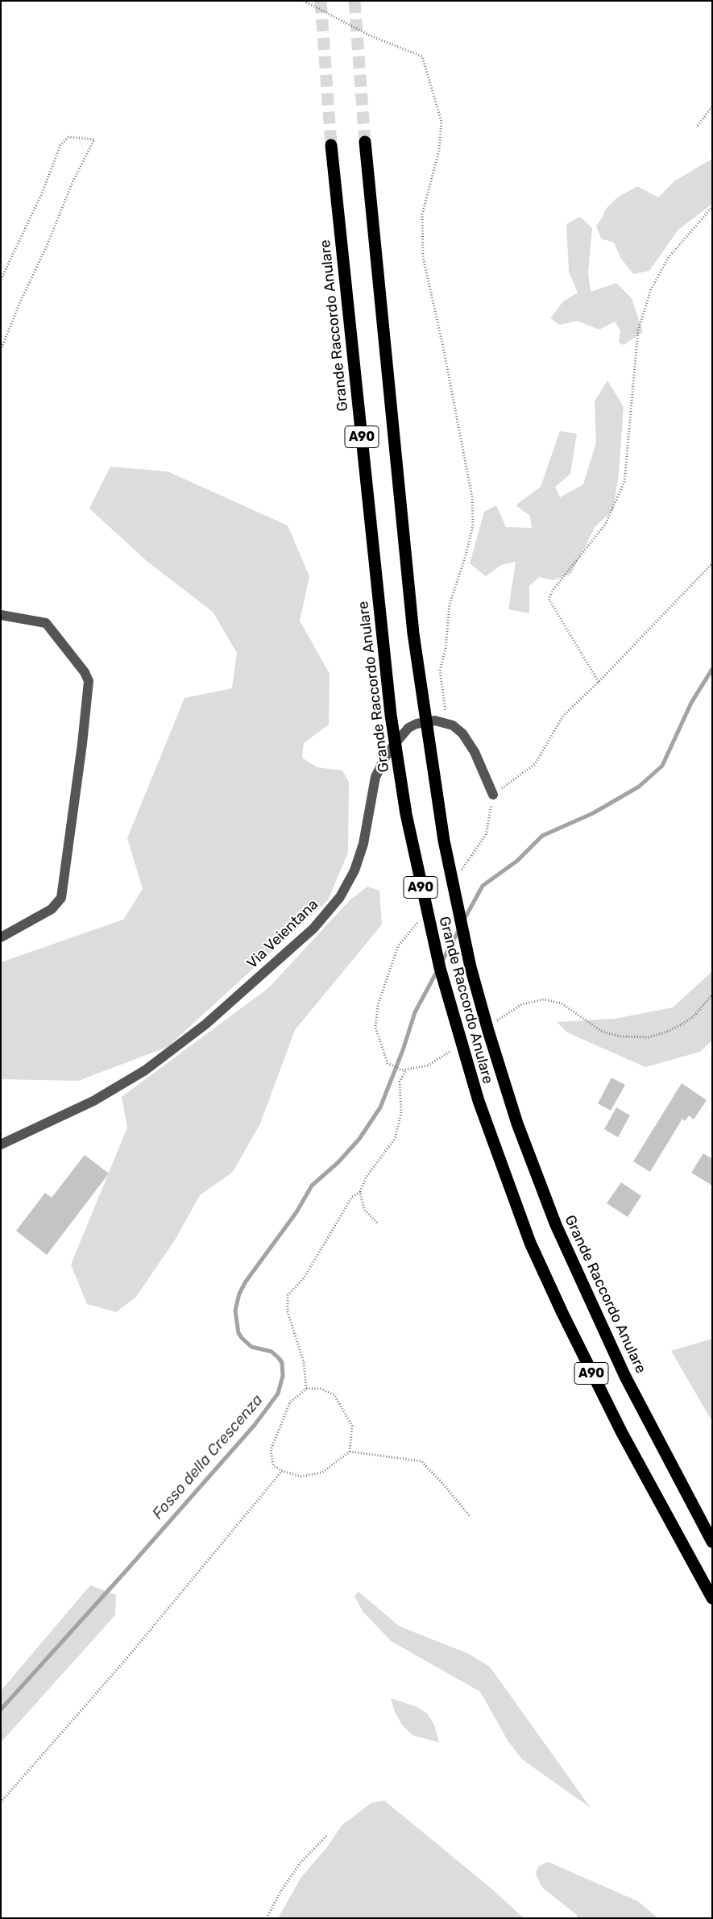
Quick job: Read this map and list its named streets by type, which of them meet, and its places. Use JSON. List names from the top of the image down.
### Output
{
  "streets": {
    "highway": ["Grande Raccordo Anulare", "A90"],
    "street": ["Via Veientana"]
  },
  "water": ["Fosso della Crescenza"]
}
